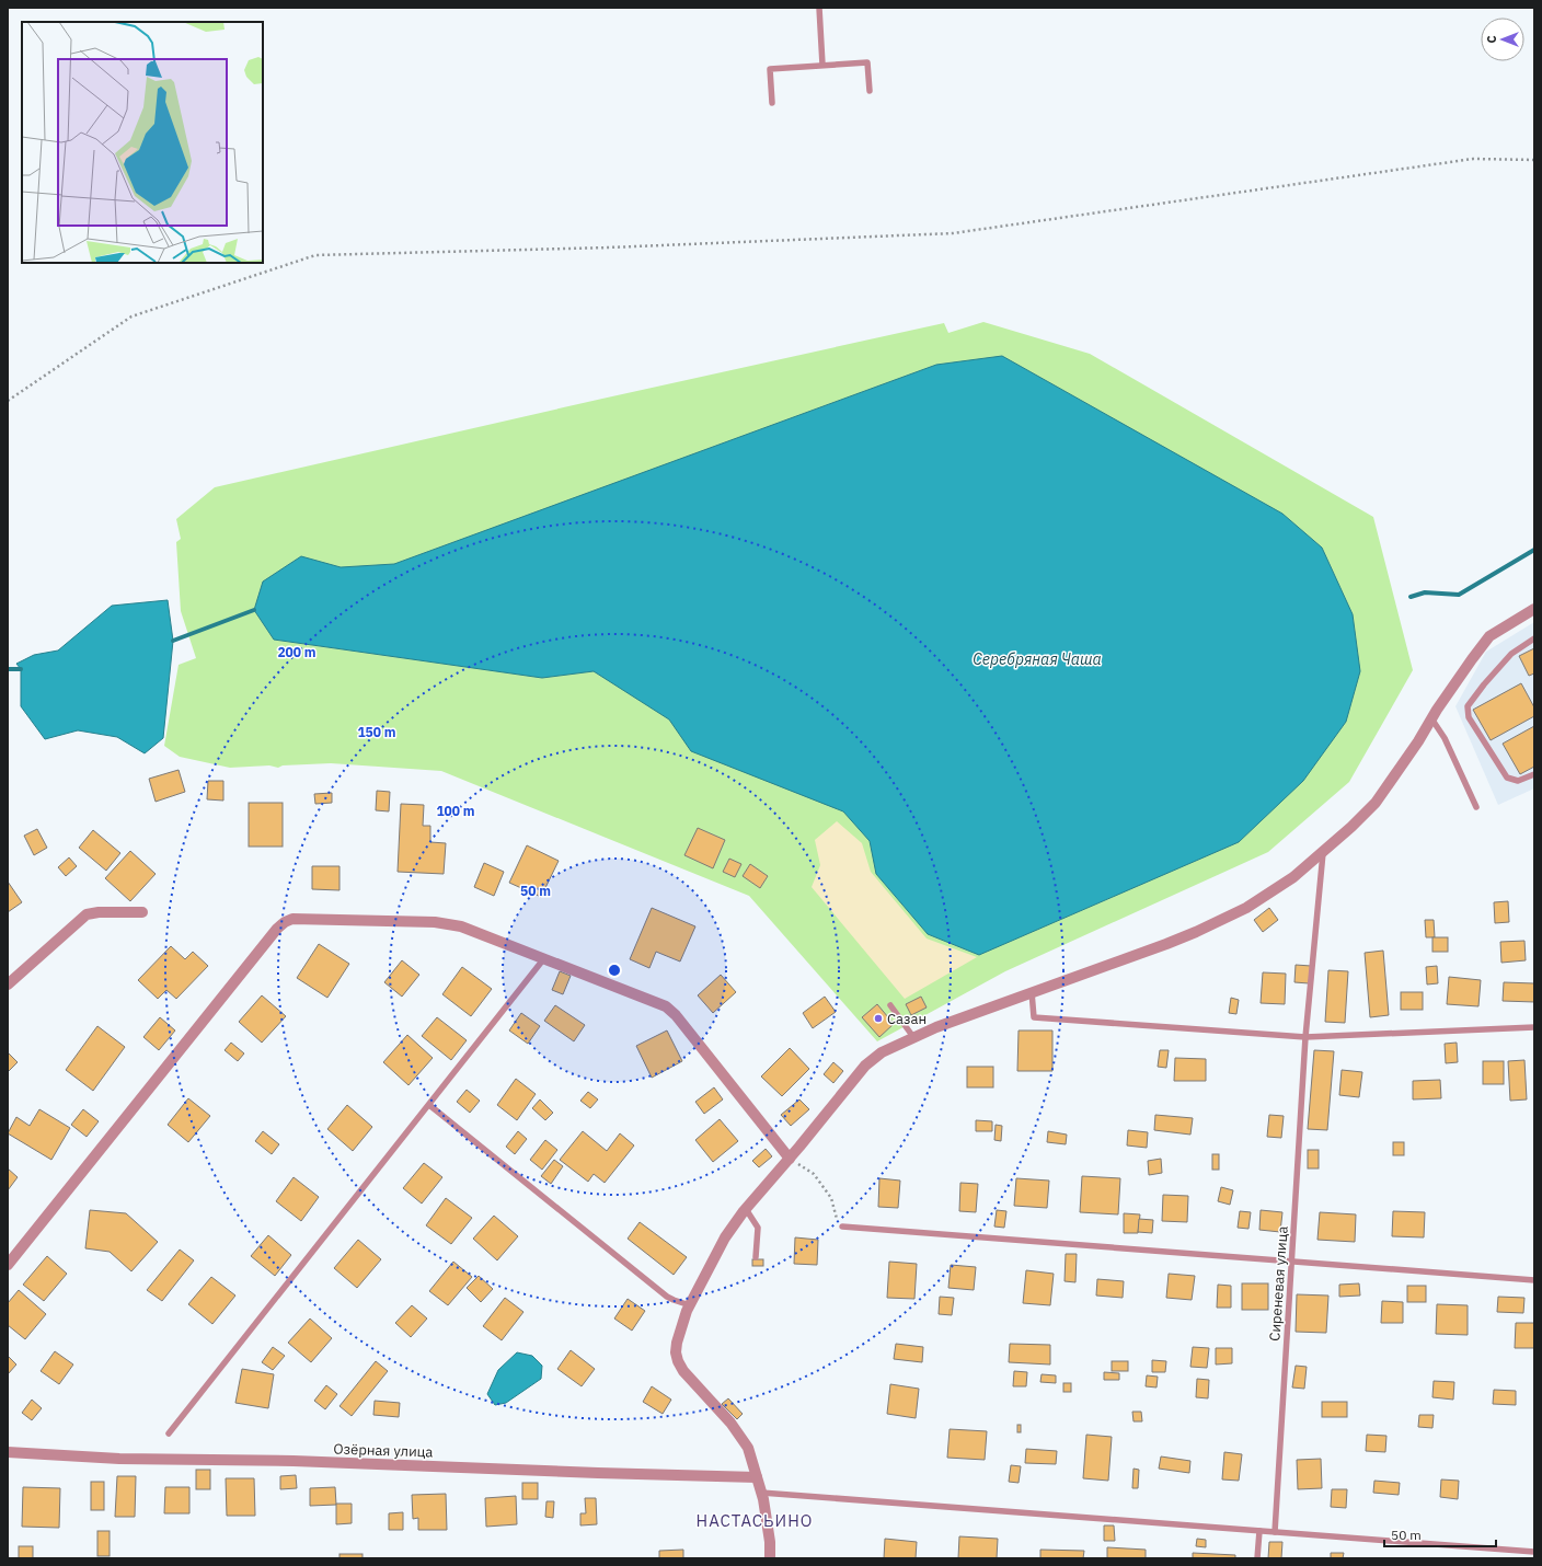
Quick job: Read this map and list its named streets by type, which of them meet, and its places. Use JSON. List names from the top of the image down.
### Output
{
  "streets": {
    "street": ["Озёрная улица"],
    "lane": ["Сиреневая улица"]
  },
  "districts": ["НАСТАСЬИНО"],
  "water": ["Серебряная Чаша"],
  "places": ["Сазан"],
  "scale_bar": "50 m",
  "north": "left",
  "rings": [
    "200 m",
    "150 m",
    "100 m",
    "50 m"
  ]
}
